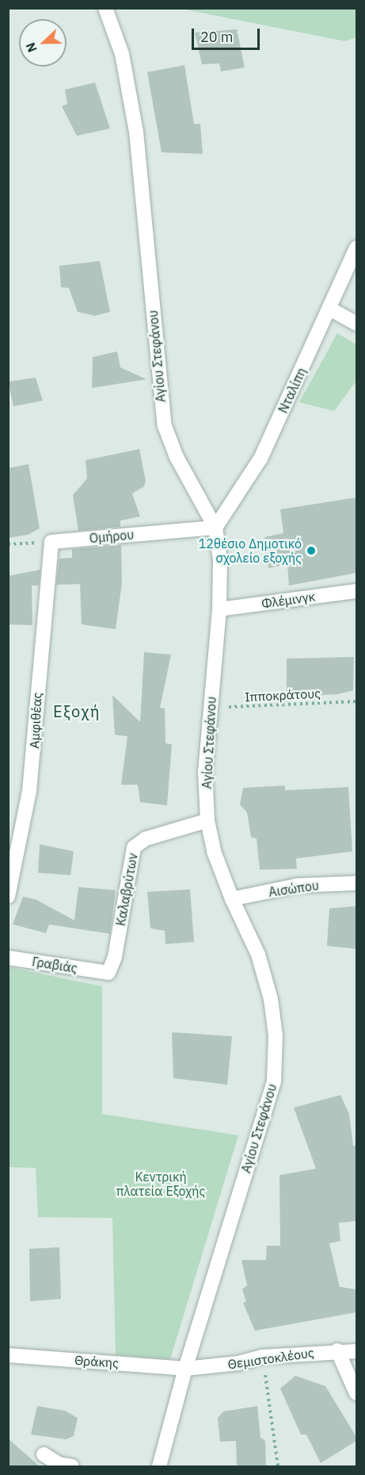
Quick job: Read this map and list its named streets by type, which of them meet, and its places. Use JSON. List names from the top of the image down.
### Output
{
  "streets": {
    "street": [
      "Αγίου Στεφάνου",
      "Νταλίπη",
      "Ομήρου",
      "Φλέμινγκ",
      "Αμφιθέας",
      "Αισώπου",
      "Καλαβρύτων",
      "Γραβιάς",
      "Θεμιστοκλέους",
      "Θράκης"
    ],
    "path": ["Ιπποκράτους"]
  },
  "crossings": [
    ["Αγίου Στεφάνου", "Νταλίπη"],
    ["Αγίου Στεφάνου", "Ομήρου"],
    ["Αγίου Στεφάνου", "Φλέμινγκ"],
    ["Αγίου Στεφάνου", "Ιπποκράτους"],
    ["Αγίου Στεφάνου", "Αισώπου"],
    ["Αγίου Στεφάνου", "Καλαβρύτων"],
    ["Αγίου Στεφάνου", "Θεμιστοκλέους"],
    ["Αγίου Στεφάνου", "Θράκης"],
    ["Νταλίπη", "Ομήρου"],
    ["Ομήρου", "Αμφιθέας"],
    ["Καλαβρύτων", "Γραβιάς"],
    ["Θεμιστοκλέους", "Θράκης"]
  ],
  "districts": ["Εξοχή"],
  "parks": ["Κεντρική πλατεία Εξοχής"],
  "places": ["12θέσιο Δημοτικό σχολείο εξοχής"],
  "scale_bar": "20 m",
  "north": "left"
}
